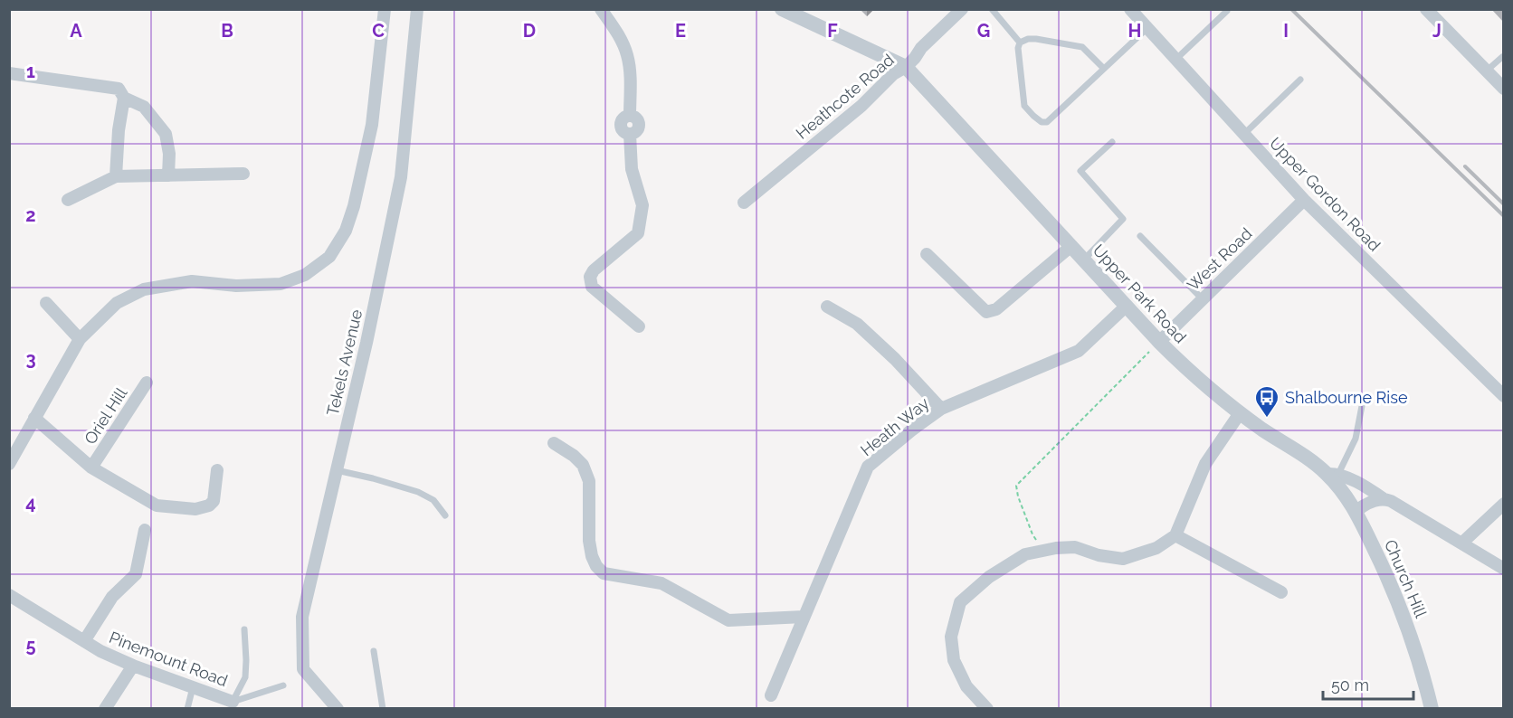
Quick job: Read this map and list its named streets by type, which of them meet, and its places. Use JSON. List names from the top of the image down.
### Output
{
  "streets": {
    "street": [
      "Heathcote Road",
      "Upper Gordon Road",
      "West Road",
      "Upper Park Road",
      "Tekels Avenue",
      "Oriel Hill",
      "Heath Way",
      "Church Hill",
      "Pinemount Road"
    ]
  },
  "crossings": [
    ["Heathcote Road", "Upper Park Road"],
    ["Upper Gordon Road", "West Road"],
    ["West Road", "Upper Park Road"],
    ["Upper Park Road", "Heath Way"],
    ["Upper Park Road", "Church Hill"]
  ],
  "places": {
    "bus stop": ["Shalbourne Rise"]
  },
  "scale_bar": "50 m",
  "grid": {
    "columns": [
      "A",
      "B",
      "C",
      "D",
      "E",
      "F",
      "G",
      "H",
      "I",
      "J"
    ],
    "rows": [
      "1",
      "2",
      "3",
      "4",
      "5"
    ]
  }
}
